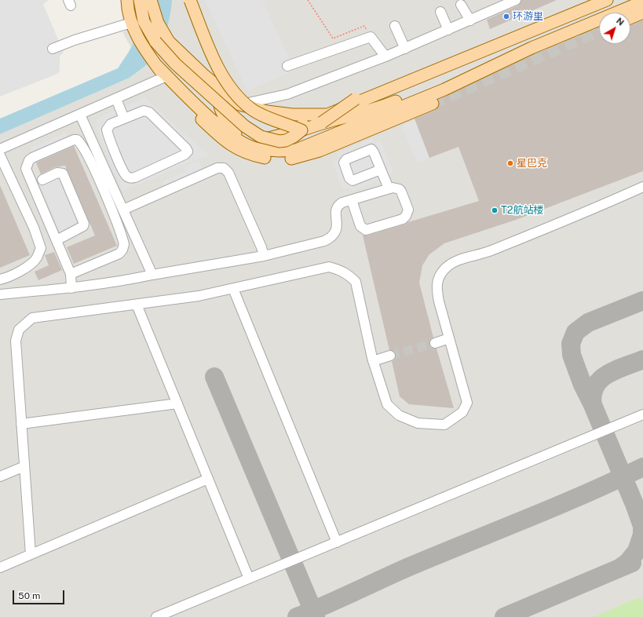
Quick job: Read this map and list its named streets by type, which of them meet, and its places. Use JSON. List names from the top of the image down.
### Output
{
  "places": ["环游里", "星巴克", "T2航站楼"],
  "scale_bar": "50 m",
  "north": "top right"
}
